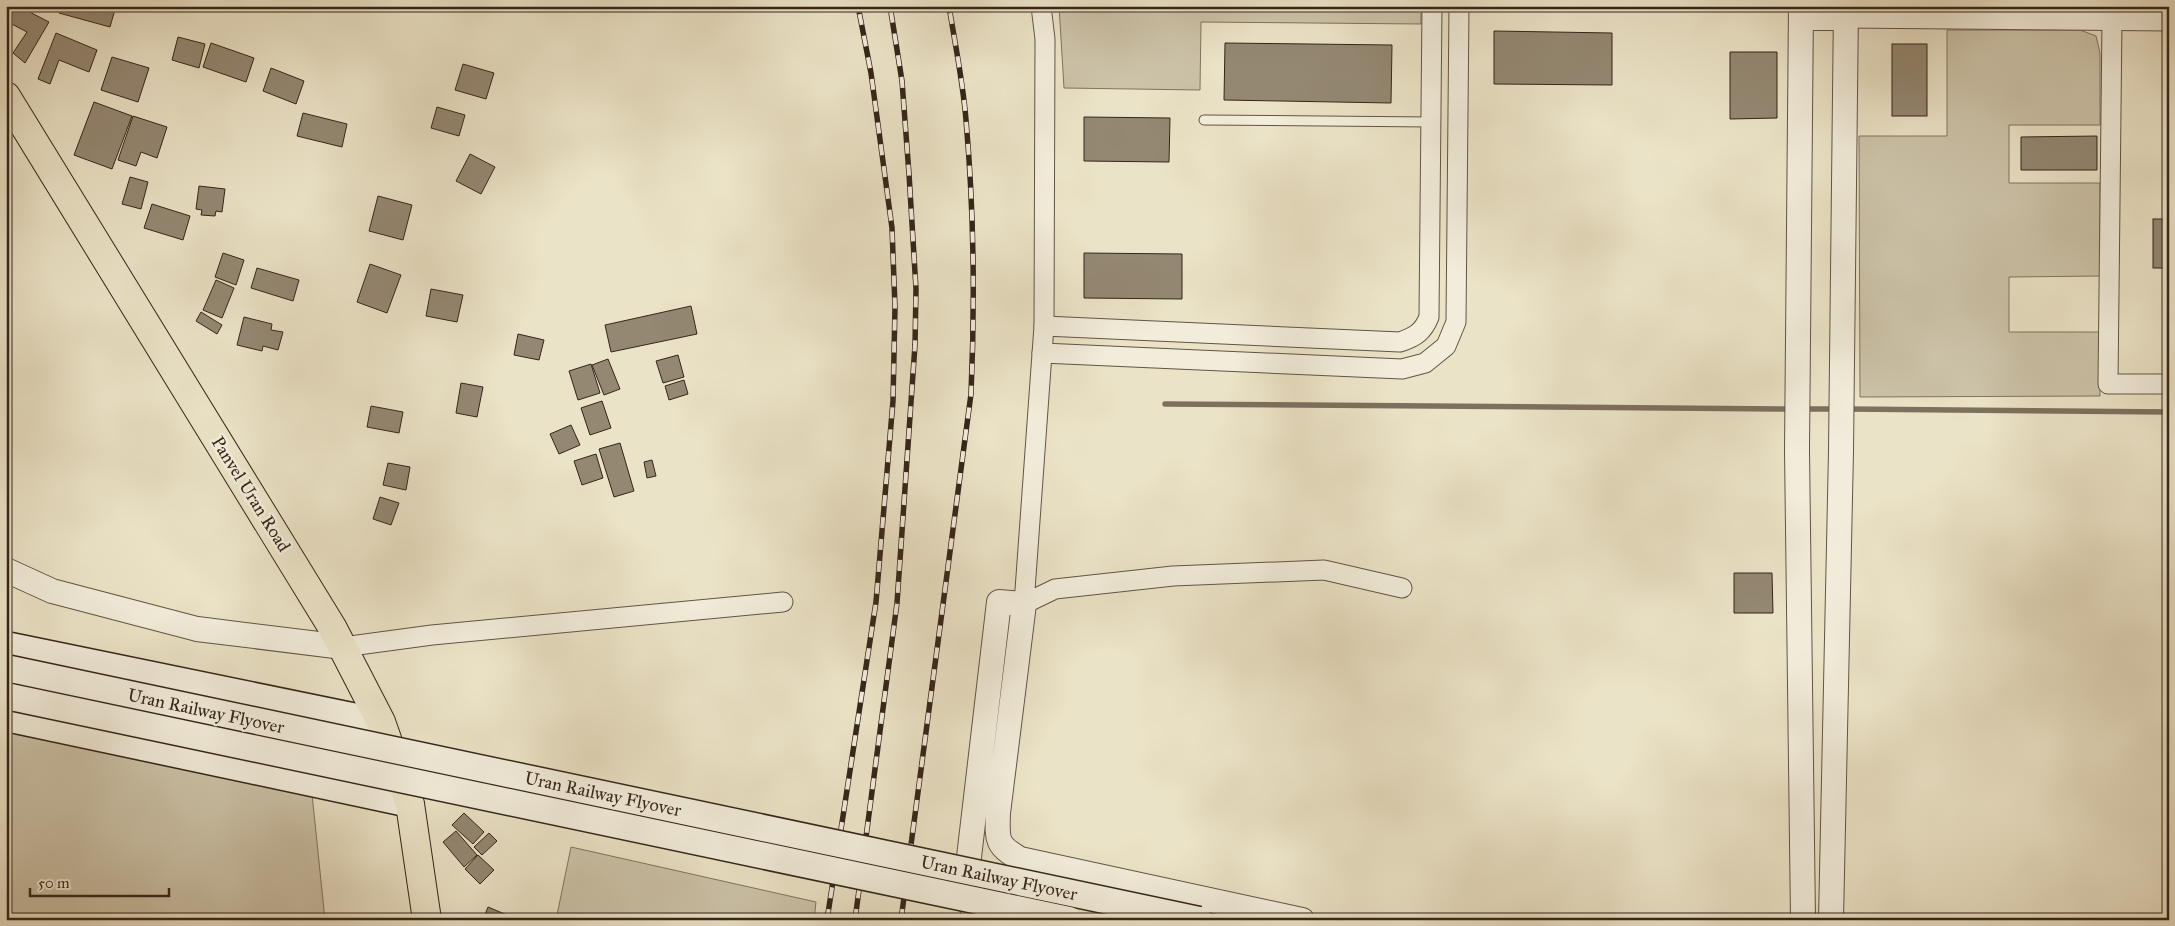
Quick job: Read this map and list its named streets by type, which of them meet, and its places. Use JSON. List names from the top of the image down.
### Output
{
  "streets": {
    "main road": ["Panvel Uran Road", "Uran Railway Flyover"]
  },
  "scale_bar": "50 m"
}
